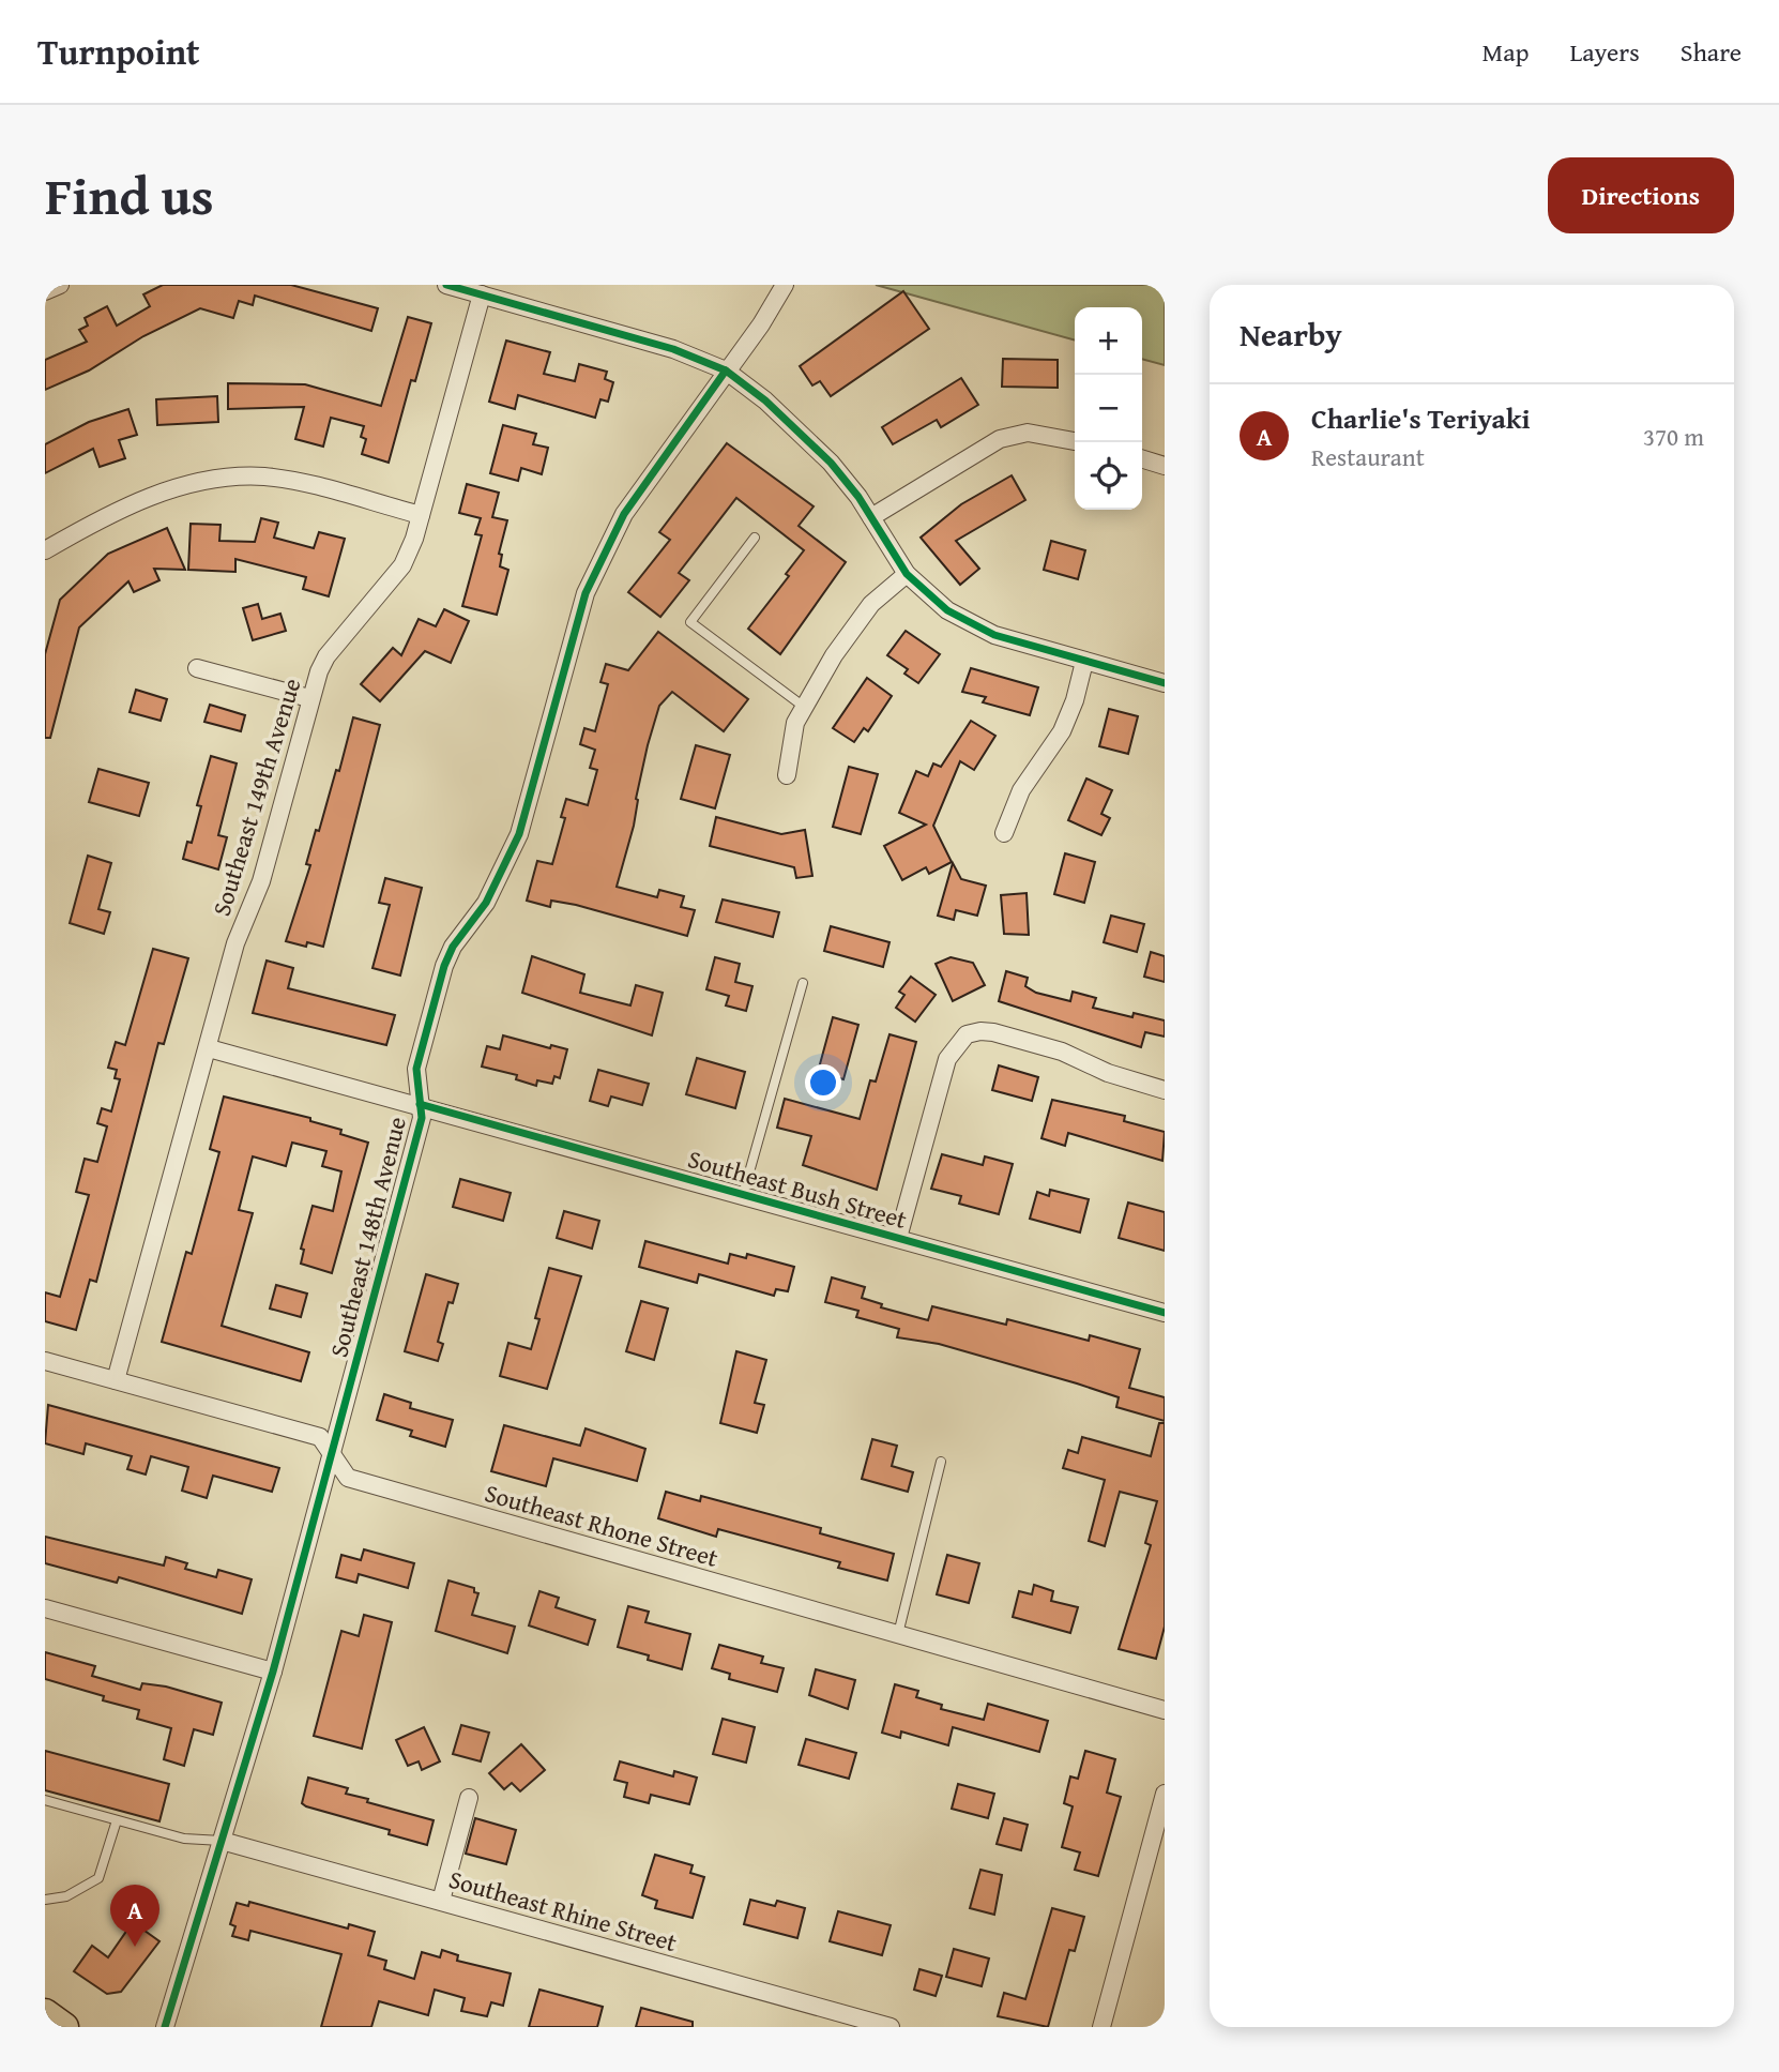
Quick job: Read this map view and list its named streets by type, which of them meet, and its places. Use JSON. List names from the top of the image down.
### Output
{
  "streets": {
    "street": [
      "Southeast 149th Avenue",
      "Southeast Bush Street",
      "Southeast 148th Avenue",
      "Southeast Rhone Street",
      "Southeast Rhine Street"
    ]
  },
  "crossings": [
    ["Southeast 149th Avenue", "Southeast Bush Street"],
    ["Southeast 149th Avenue", "Southeast Rhone Street"],
    ["Southeast Bush Street", "Southeast 148th Avenue"],
    ["Southeast 148th Avenue", "Southeast Rhone Street"],
    ["Southeast 148th Avenue", "Southeast Rhine Street"]
  ],
  "page": {
    "header": "Turnpoint",
    "nav": ["Map", "Layers", "Share"],
    "title": "Find us",
    "buttons": "Directions",
    "heading": "Nearby",
    "map_buttons": ["+", "−"],
    "list": [
      {
        "mark": "A",
        "name": "Charlie's Teriyaki",
        "note": "Restaurant",
        "value": "370 m"
      }
    ],
    "pins": "A"
  }
}
